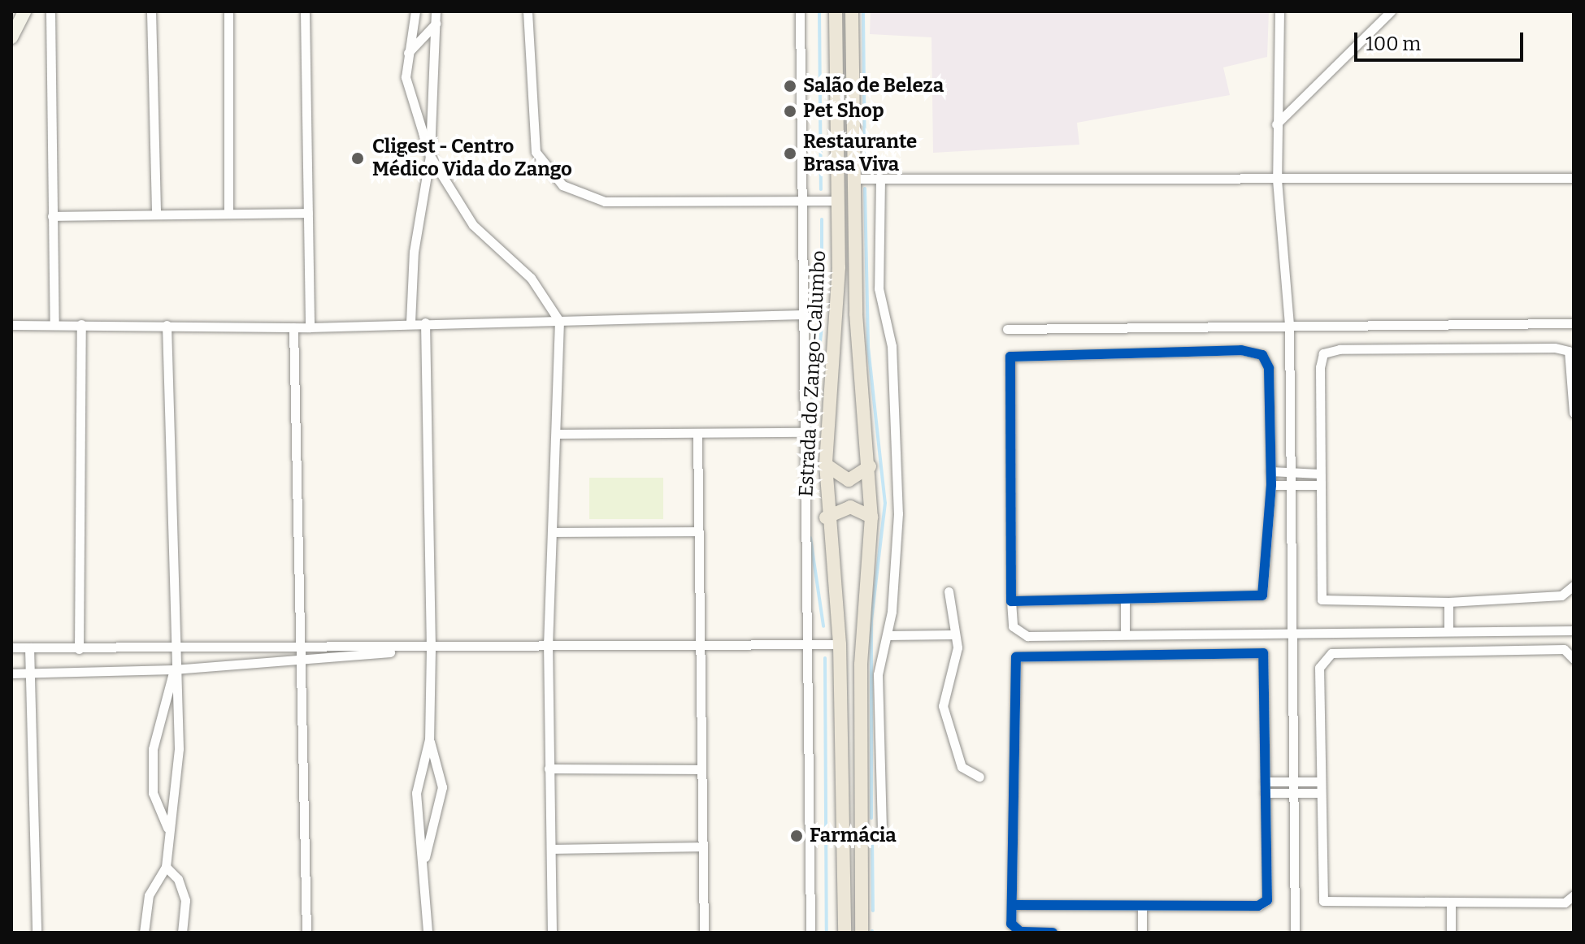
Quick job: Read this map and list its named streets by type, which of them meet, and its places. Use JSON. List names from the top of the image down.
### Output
{
  "streets": {
    "main road": ["Estrada do Zango-Calumbo"]
  },
  "places": [
    "Salão de Beleza",
    "Pet Shop",
    "Restaurante Brasa Viva",
    "Cligest - Centro Médico Vida do Zango",
    "Farmácia"
  ],
  "scale_bar": "100 m"
}
